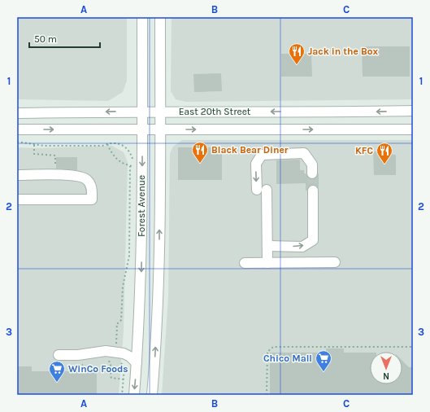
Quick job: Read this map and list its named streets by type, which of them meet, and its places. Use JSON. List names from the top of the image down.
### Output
{
  "streets": {
    "street": ["East 20th Street", "Forest Avenue"]
  },
  "crossings": [
    ["East 20th Street", "Forest Avenue"]
  ],
  "places": {
    "restaurant": ["Jack in the Box", "Black Bear Diner", "KFC"],
    "supermarket": ["Chico Mall", "WinCo Foods"]
  },
  "scale_bar": "50 m",
  "north": "bottom",
  "grid": {
    "columns": ["A", "B", "C"],
    "rows": ["1", "2", "3"]
  }
}
